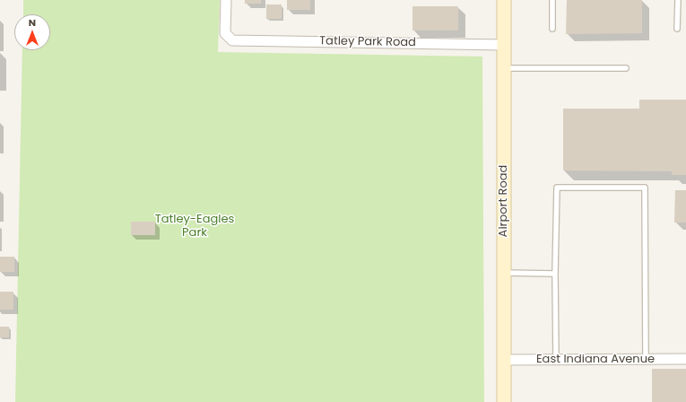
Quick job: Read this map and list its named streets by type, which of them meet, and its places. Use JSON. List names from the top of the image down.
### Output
{
  "streets": {
    "main road": ["Airport Road"],
    "street": ["Tatley Park Road", "East Indiana Avenue"]
  },
  "crossings": [
    ["Tatley Park Road", "Airport Road"],
    ["Airport Road", "East Indiana Avenue"]
  ],
  "parks": ["Tatley-Eagles Park"],
  "north": "top"
}
